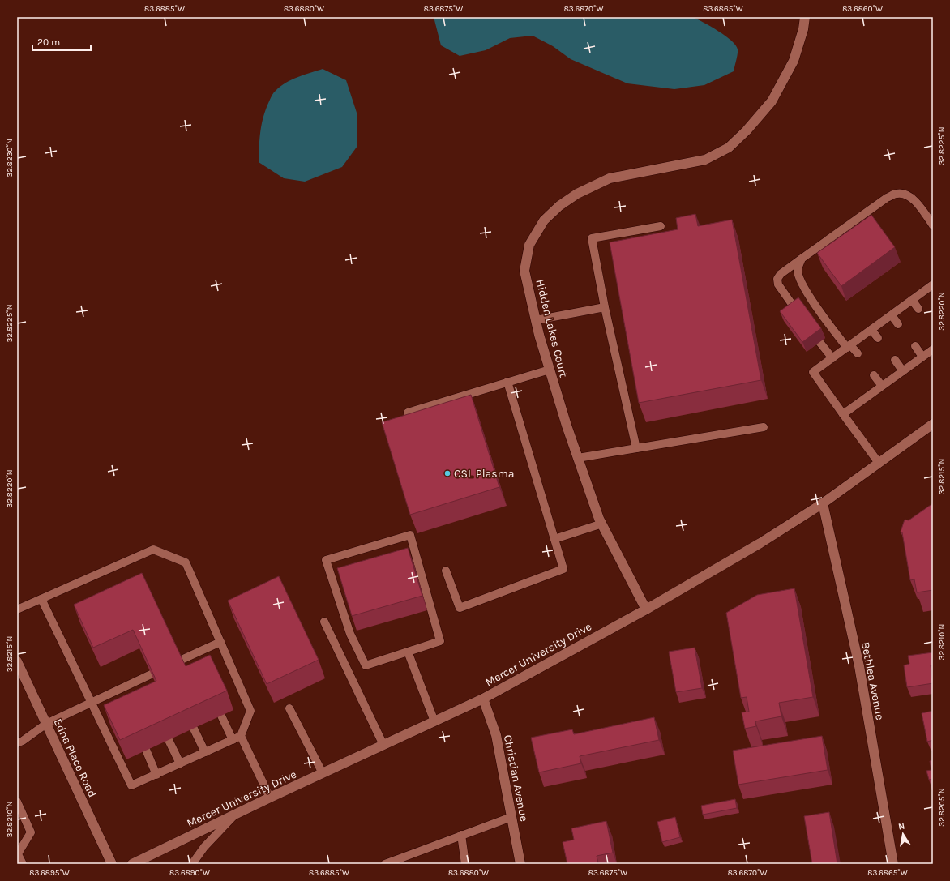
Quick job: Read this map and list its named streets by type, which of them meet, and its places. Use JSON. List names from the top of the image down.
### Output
{
  "streets": {
    "street": [
      "Hidden Lakes Court",
      "Mercer University Drive",
      "Bethlea Avenue",
      "Edna Place Road",
      "Christian Avenue"
    ]
  },
  "crossings": [
    ["Hidden Lakes Court", "Mercer University Drive"],
    ["Mercer University Drive", "Bethlea Avenue"],
    ["Mercer University Drive", "Christian Avenue"]
  ],
  "places": ["CSL Plasma"],
  "scale_bar": "20 m",
  "north": "top",
  "coordinates": [
    "83.6885°W",
    "83.6880°W",
    "83.6875°W",
    "83.6870°W",
    "83.6865°W",
    "83.6860°W",
    "32.8225°N",
    "32.8230°N",
    "32.8220°N",
    "32.8215°N",
    "32.8210°N",
    "32.8205°N",
    "83.6895°W",
    "83.6890°W"
  ]
}
